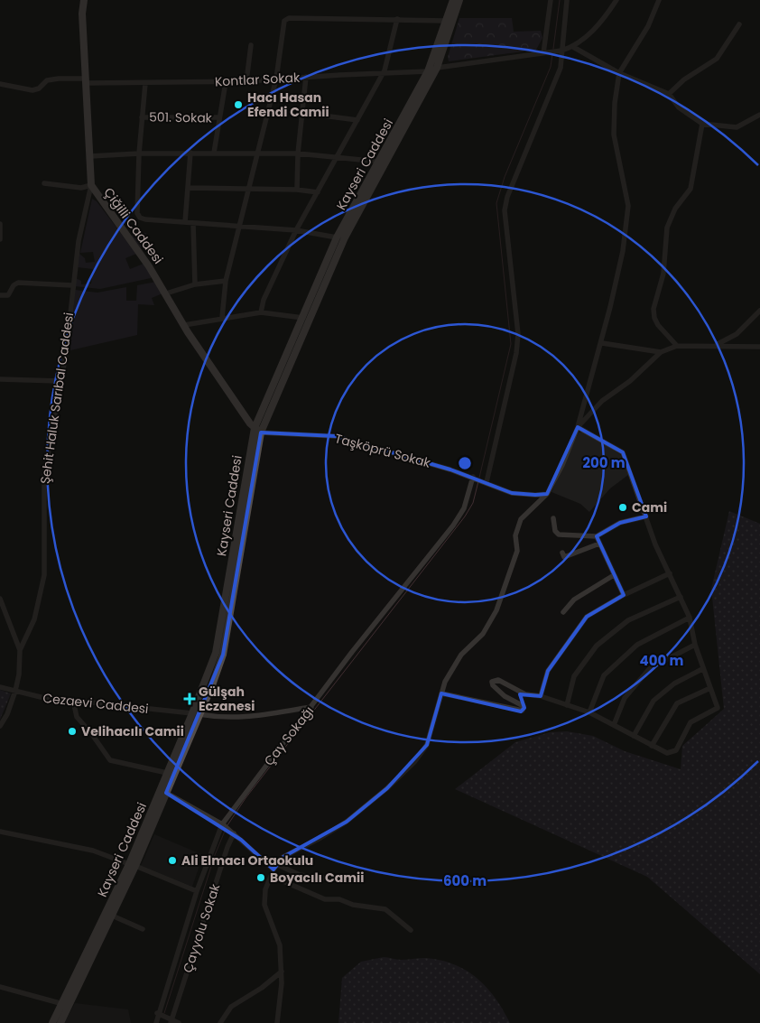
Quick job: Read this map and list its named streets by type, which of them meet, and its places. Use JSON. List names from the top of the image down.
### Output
{
  "streets": {
    "main road": ["Kayseri Caddesi", "Çiğilli Caddesi"],
    "street": [
      "Kontlar Sokak",
      "501. Sokak",
      "Şehit Haluk Sarıbal Caddesi",
      "Taşköprü Sokak",
      "Cezaevi Caddesi",
      "Çay Sokağı",
      "Çayyolu Sokak"
    ]
  },
  "crossings": [
    ["Kontlar Sokak", "Kayseri Caddesi"],
    ["Kontlar Sokak", "Çiğilli Caddesi"],
    ["Kayseri Caddesi", "Çiğilli Caddesi"],
    ["Kayseri Caddesi", "Taşköprü Sokak"],
    ["Kayseri Caddesi", "Cezaevi Caddesi"],
    ["Çiğilli Caddesi", "Şehit Haluk Sarıbal Caddesi"],
    ["Çiğilli Caddesi", "Taşköprü Sokak"],
    ["Şehit Haluk Sarıbal Caddesi", "Cezaevi Caddesi"],
    ["Taşköprü Sokak", "Çay Sokağı"],
    ["Cezaevi Caddesi", "Çay Sokağı"]
  ],
  "places": {
    "other": [
      "Hacı Hasan Efendi Camii",
      "Cami",
      "Velihacılı Camii",
      "Ali Elmacı Ortaokulu",
      "Boyacılı Camii"
    ],
    "health": ["Gülşah Eczanesi"]
  },
  "rings": ["200 m", "400 m", "600 m"]
}
